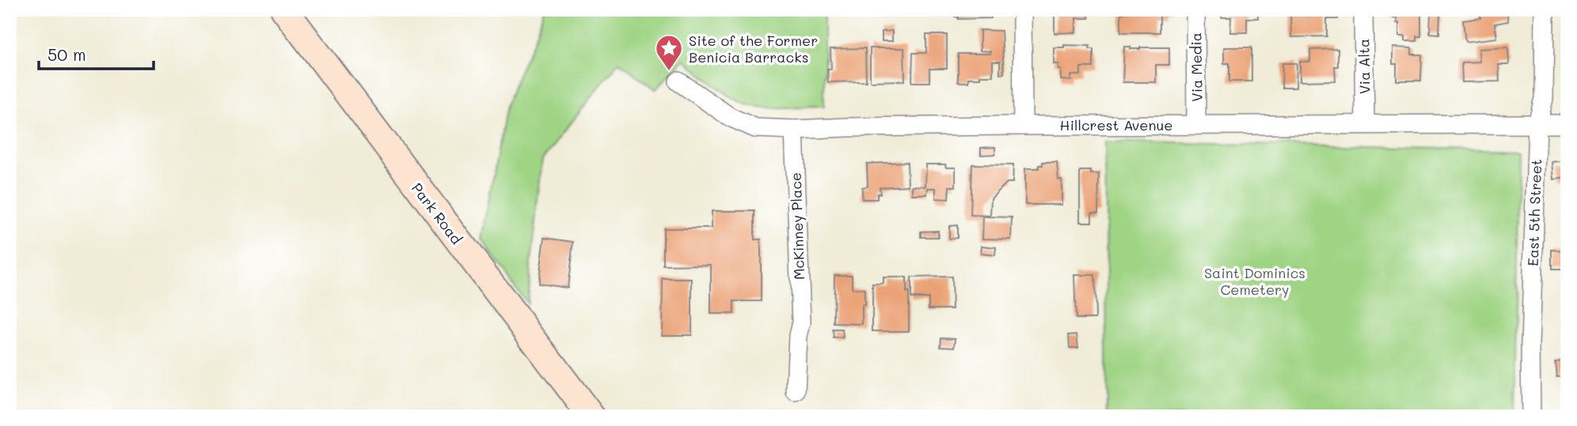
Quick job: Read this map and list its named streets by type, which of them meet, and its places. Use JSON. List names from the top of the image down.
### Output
{
  "streets": {
    "street": [
      "Via Alta",
      "Via Media",
      "Hillcrest Avenue",
      "East 5th Street",
      "Park Road",
      "McKinney Place"
    ]
  },
  "crossings": [
    ["Via Alta", "Hillcrest Avenue"],
    ["Via Media", "Hillcrest Avenue"],
    ["Hillcrest Avenue", "East 5th Street"],
    ["Hillcrest Avenue", "McKinney Place"]
  ],
  "parks": ["Saint Dominics Cemetery"],
  "places": {
    "place": ["Site of the Former Benicia Barracks"]
  },
  "scale_bar": "50 m"
}
